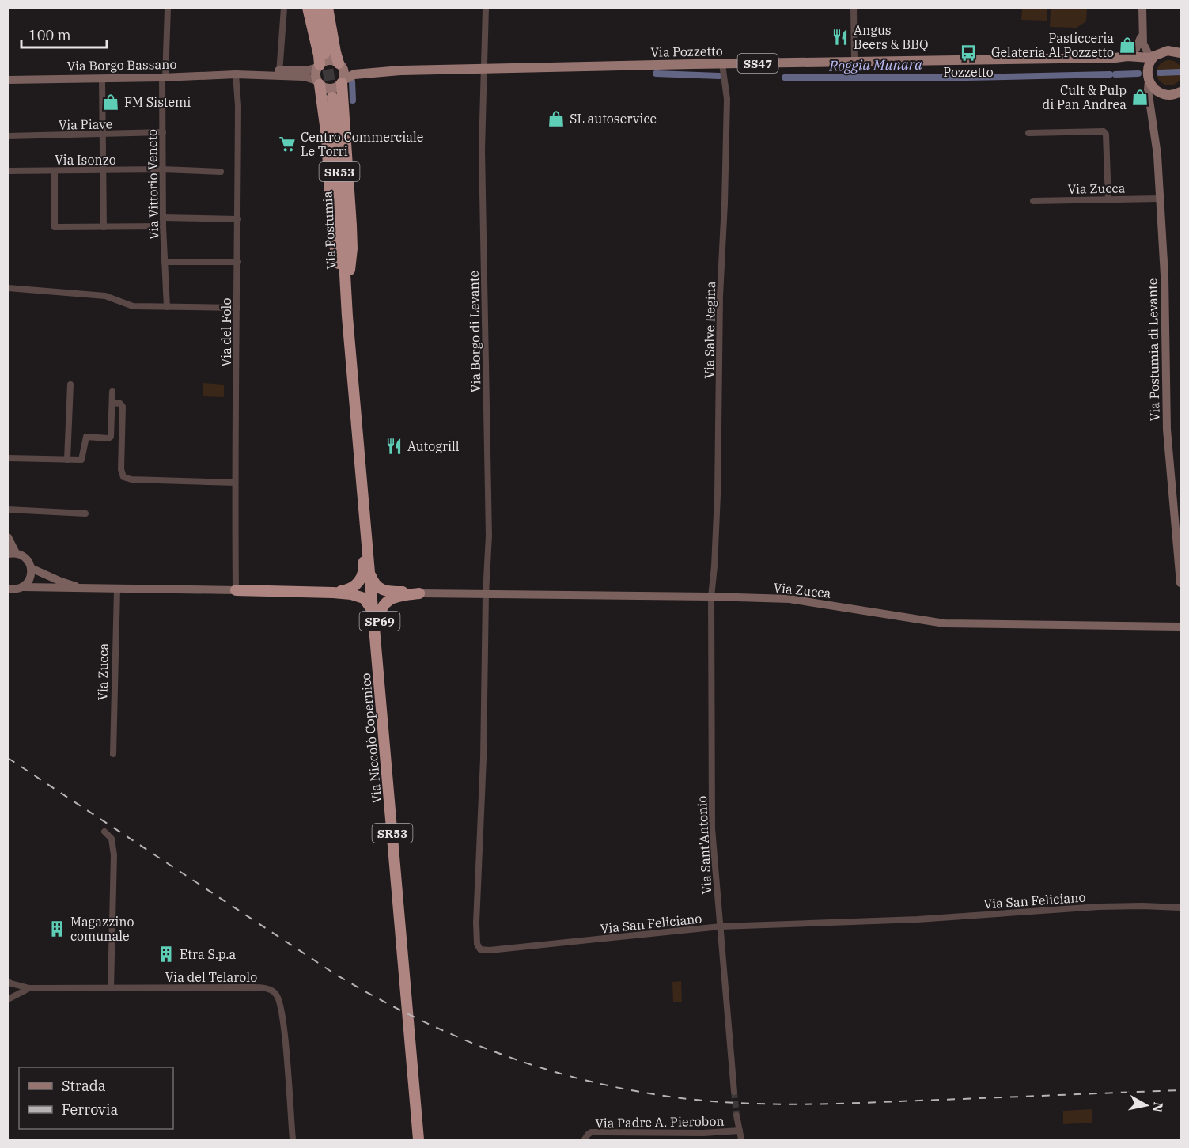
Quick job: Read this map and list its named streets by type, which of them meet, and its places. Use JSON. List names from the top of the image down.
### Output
{
  "streets": {
    "highway": [
      "SR53",
      "Via Postumia",
      "SP69",
      "Via Niccolò Copernico"
    ],
    "main road": ["Via Pozzetto", "SS47", "Via Borgo Bassano"],
    "street": [
      "Via Piave",
      "Via Isonzo",
      "Via Vittorio Veneto",
      "Via Zucca",
      "Via Salve Regina",
      "Via Borgo di Levante",
      "Via del Folo",
      "Via Postumia di Levante",
      "Via Sant'Antonio",
      "Via San Feliciano",
      "Via del Telarolo",
      "Via Padre A. Pierobon"
    ]
  },
  "crossings": [
    ["Via Pozzetto", "Via Borgo Bassano"],
    ["Via Pozzetto", "Via Salve Regina"],
    ["Via Pozzetto", "Via Borgo di Levante"],
    ["Via Pozzetto", "Via Postumia di Levante"],
    ["Via Borgo Bassano", "Via Vittorio Veneto"],
    ["Via Borgo Bassano", "Via del Folo"],
    ["Via Piave", "Via Vittorio Veneto"],
    ["Via Isonzo", "Via Vittorio Veneto"],
    ["Via Zucca", "Via Salve Regina"],
    ["Via Zucca", "Via Borgo di Levante"],
    ["Via Zucca", "Via Postumia di Levante"],
    ["Via Zucca", "SP69"],
    ["Via Zucca", "Via Sant'Antonio"],
    ["Via Zucca", "Via San Feliciano"],
    ["Via Postumia", "Via Niccolò Copernico"],
    ["Via Salve Regina", "Via Sant'Antonio"],
    ["Via Borgo di Levante", "Via San Feliciano"],
    ["Via del Folo", "SP69"],
    ["SP69", "Via Niccolò Copernico"],
    ["Via Sant'Antonio", "Via San Feliciano"]
  ],
  "water": ["Roggia Munara"],
  "places": {
    "restaurant": ["Angus Beers & BBQ", "Autogrill"],
    "shop": [
      "Pasticceria Gelateria Al Pozzetto",
      "Cult & Pulp di Pan Andrea",
      "FM Sistemi",
      "SL autoservice"
    ],
    "bus stop": ["Pozzetto"],
    "supermarket": ["Centro Commerciale Le Torri"],
    "building": ["Magazzino comunale", "Etra S.p.a"]
  },
  "legend": ["Strada", "Ferrovia"],
  "scale_bar": "100 m",
  "north": "right"
}
